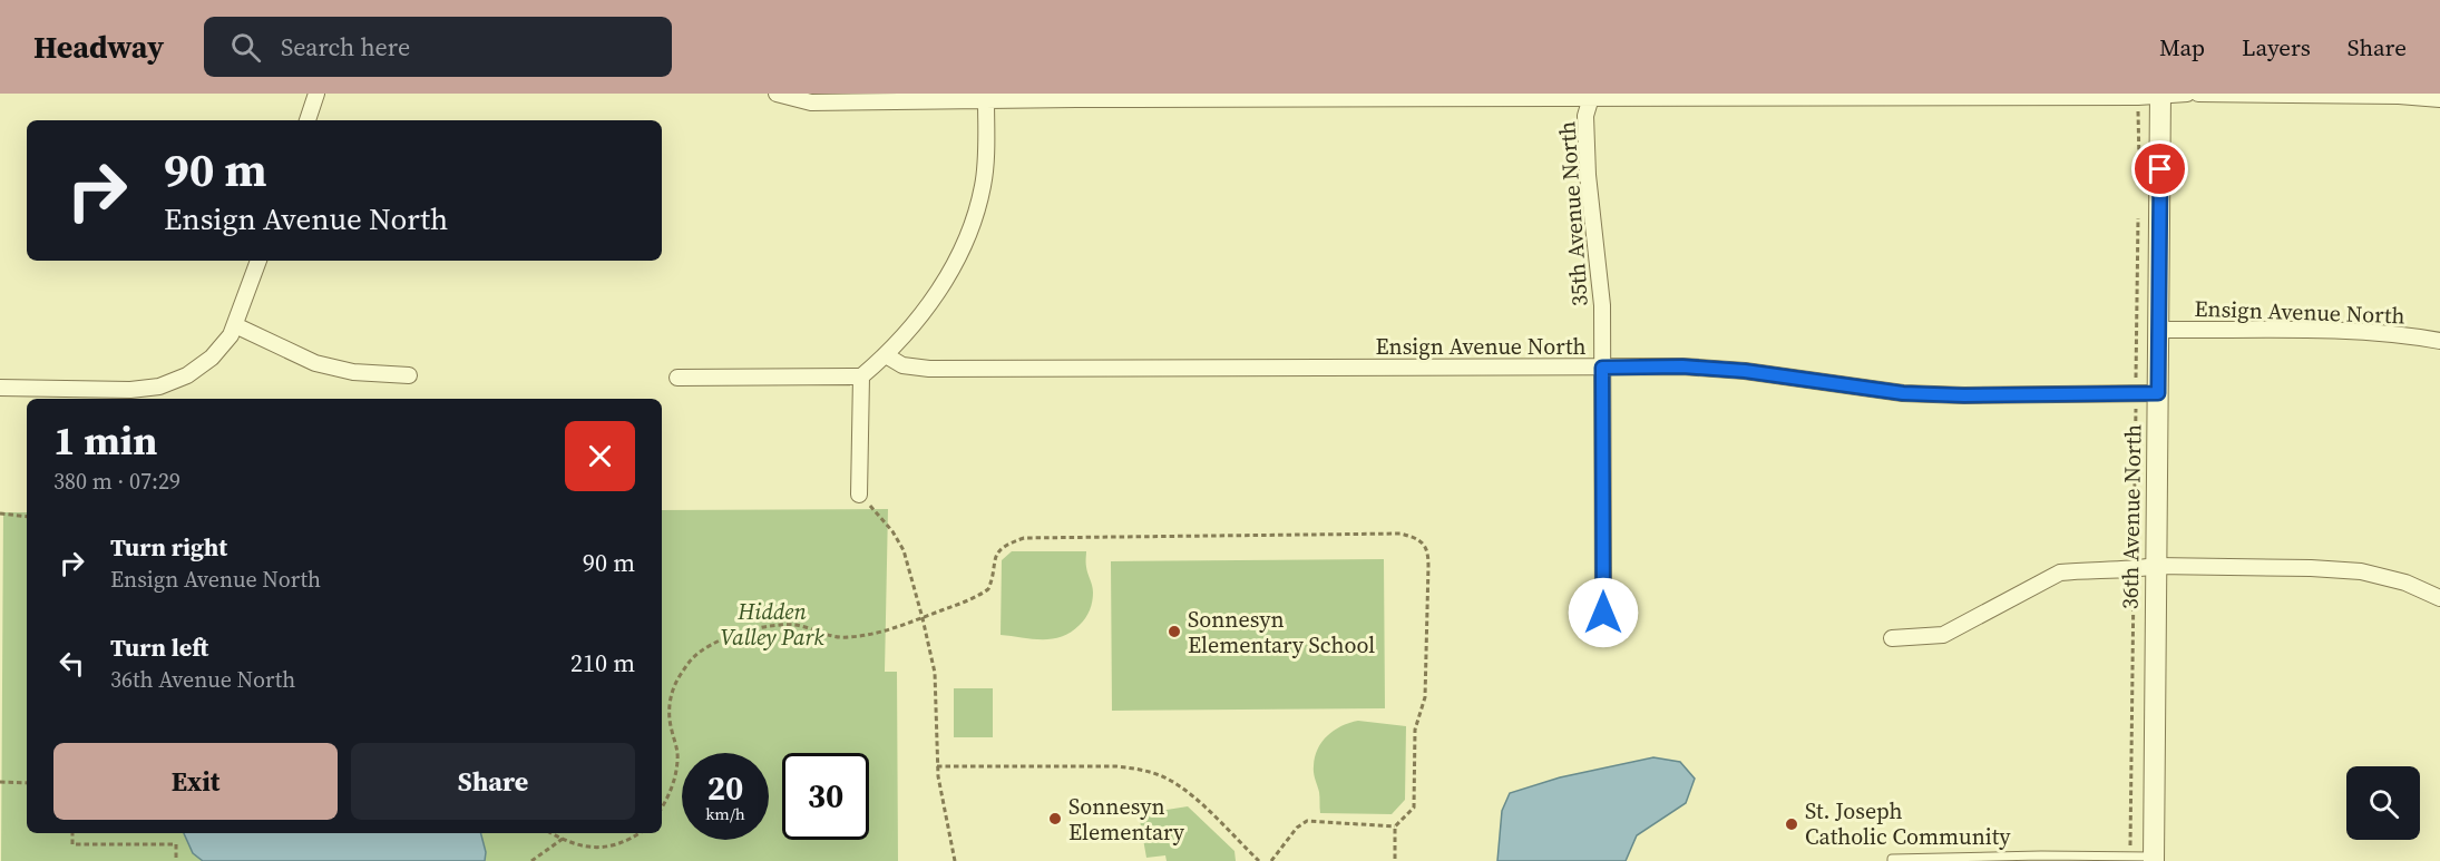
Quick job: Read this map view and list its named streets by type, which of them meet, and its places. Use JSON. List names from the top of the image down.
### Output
{
  "streets": {
    "street": ["35th Avenue North", "Ensign Avenue North", "36th Avenue North"]
  },
  "crossings": [
    ["35th Avenue North", "Ensign Avenue North"],
    ["Ensign Avenue North", "36th Avenue North"]
  ],
  "parks": ["Hidden Valley Park"],
  "places": ["Sonnesyn Elementary School", "Sonnesyn Elementary", "St. Joseph Catholic Community"],
  "page": {
    "header": "Headway",
    "search": "Search here",
    "nav": ["Map", "Layers", "Share"],
    "turn": ["90 m", "Ensign Avenue North"],
    "heading": ["1 min", "380 m · 07:29"],
    "list": [
      {
        "name": "Turn right",
        "note": "Ensign Avenue North",
        "value": "90 m"
      },
      {
        "name": "Turn left",
        "note": "36th Avenue North",
        "value": "210 m"
      }
    ],
    "buttons": ["Exit", "Share"],
    "speed": "20 km/h",
    "limit": "30"
  }
}
